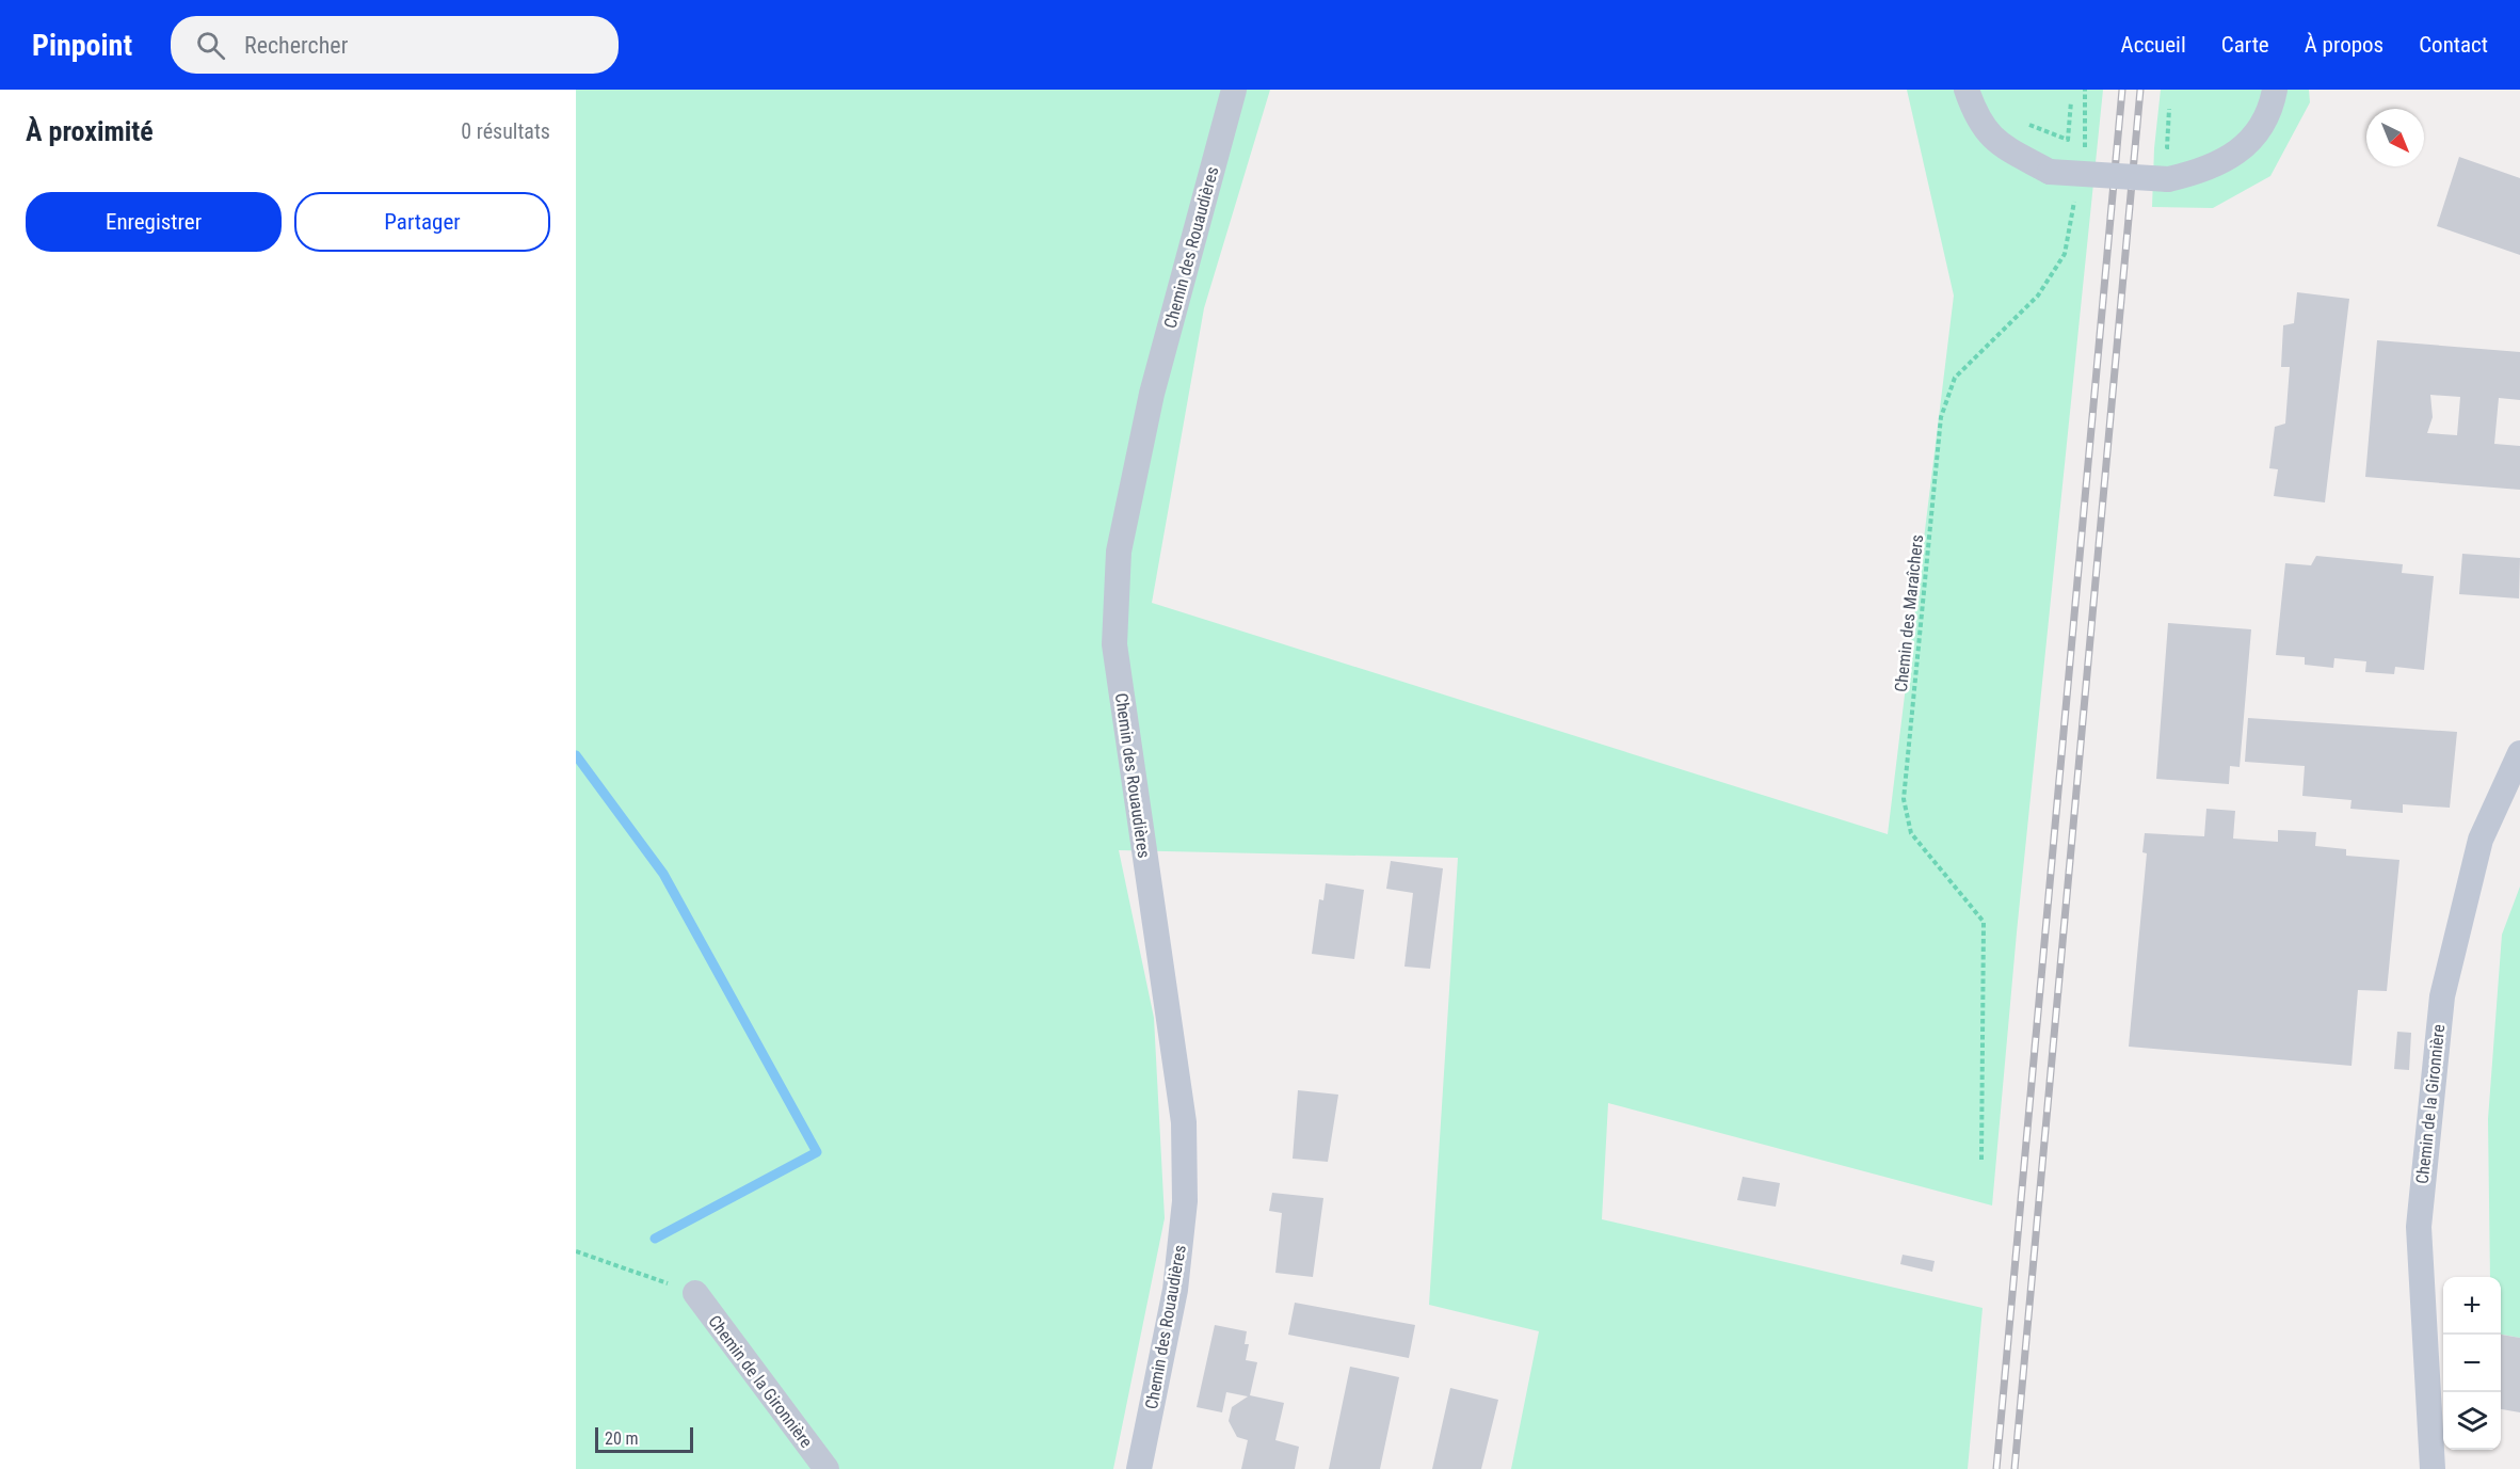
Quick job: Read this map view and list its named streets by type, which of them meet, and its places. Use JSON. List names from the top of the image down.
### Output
{
  "streets": {
    "street": ["Chemin des Rouaudières", "Chemin de la Gironnière"],
    "path": ["Chemin des Maraîchers"]
  },
  "scale_bar": "20 m",
  "north": "bottom right",
  "page": {
    "header": "Pinpoint",
    "search": "Rechercher",
    "nav": [
      "Accueil",
      "Carte",
      "À propos",
      "Contact"
    ],
    "heading": ["À proximité", "0 résultats"],
    "buttons": ["Enregistrer", "Partager"],
    "map_buttons": ["+", "−"],
    "scale": "20 m"
  }
}
